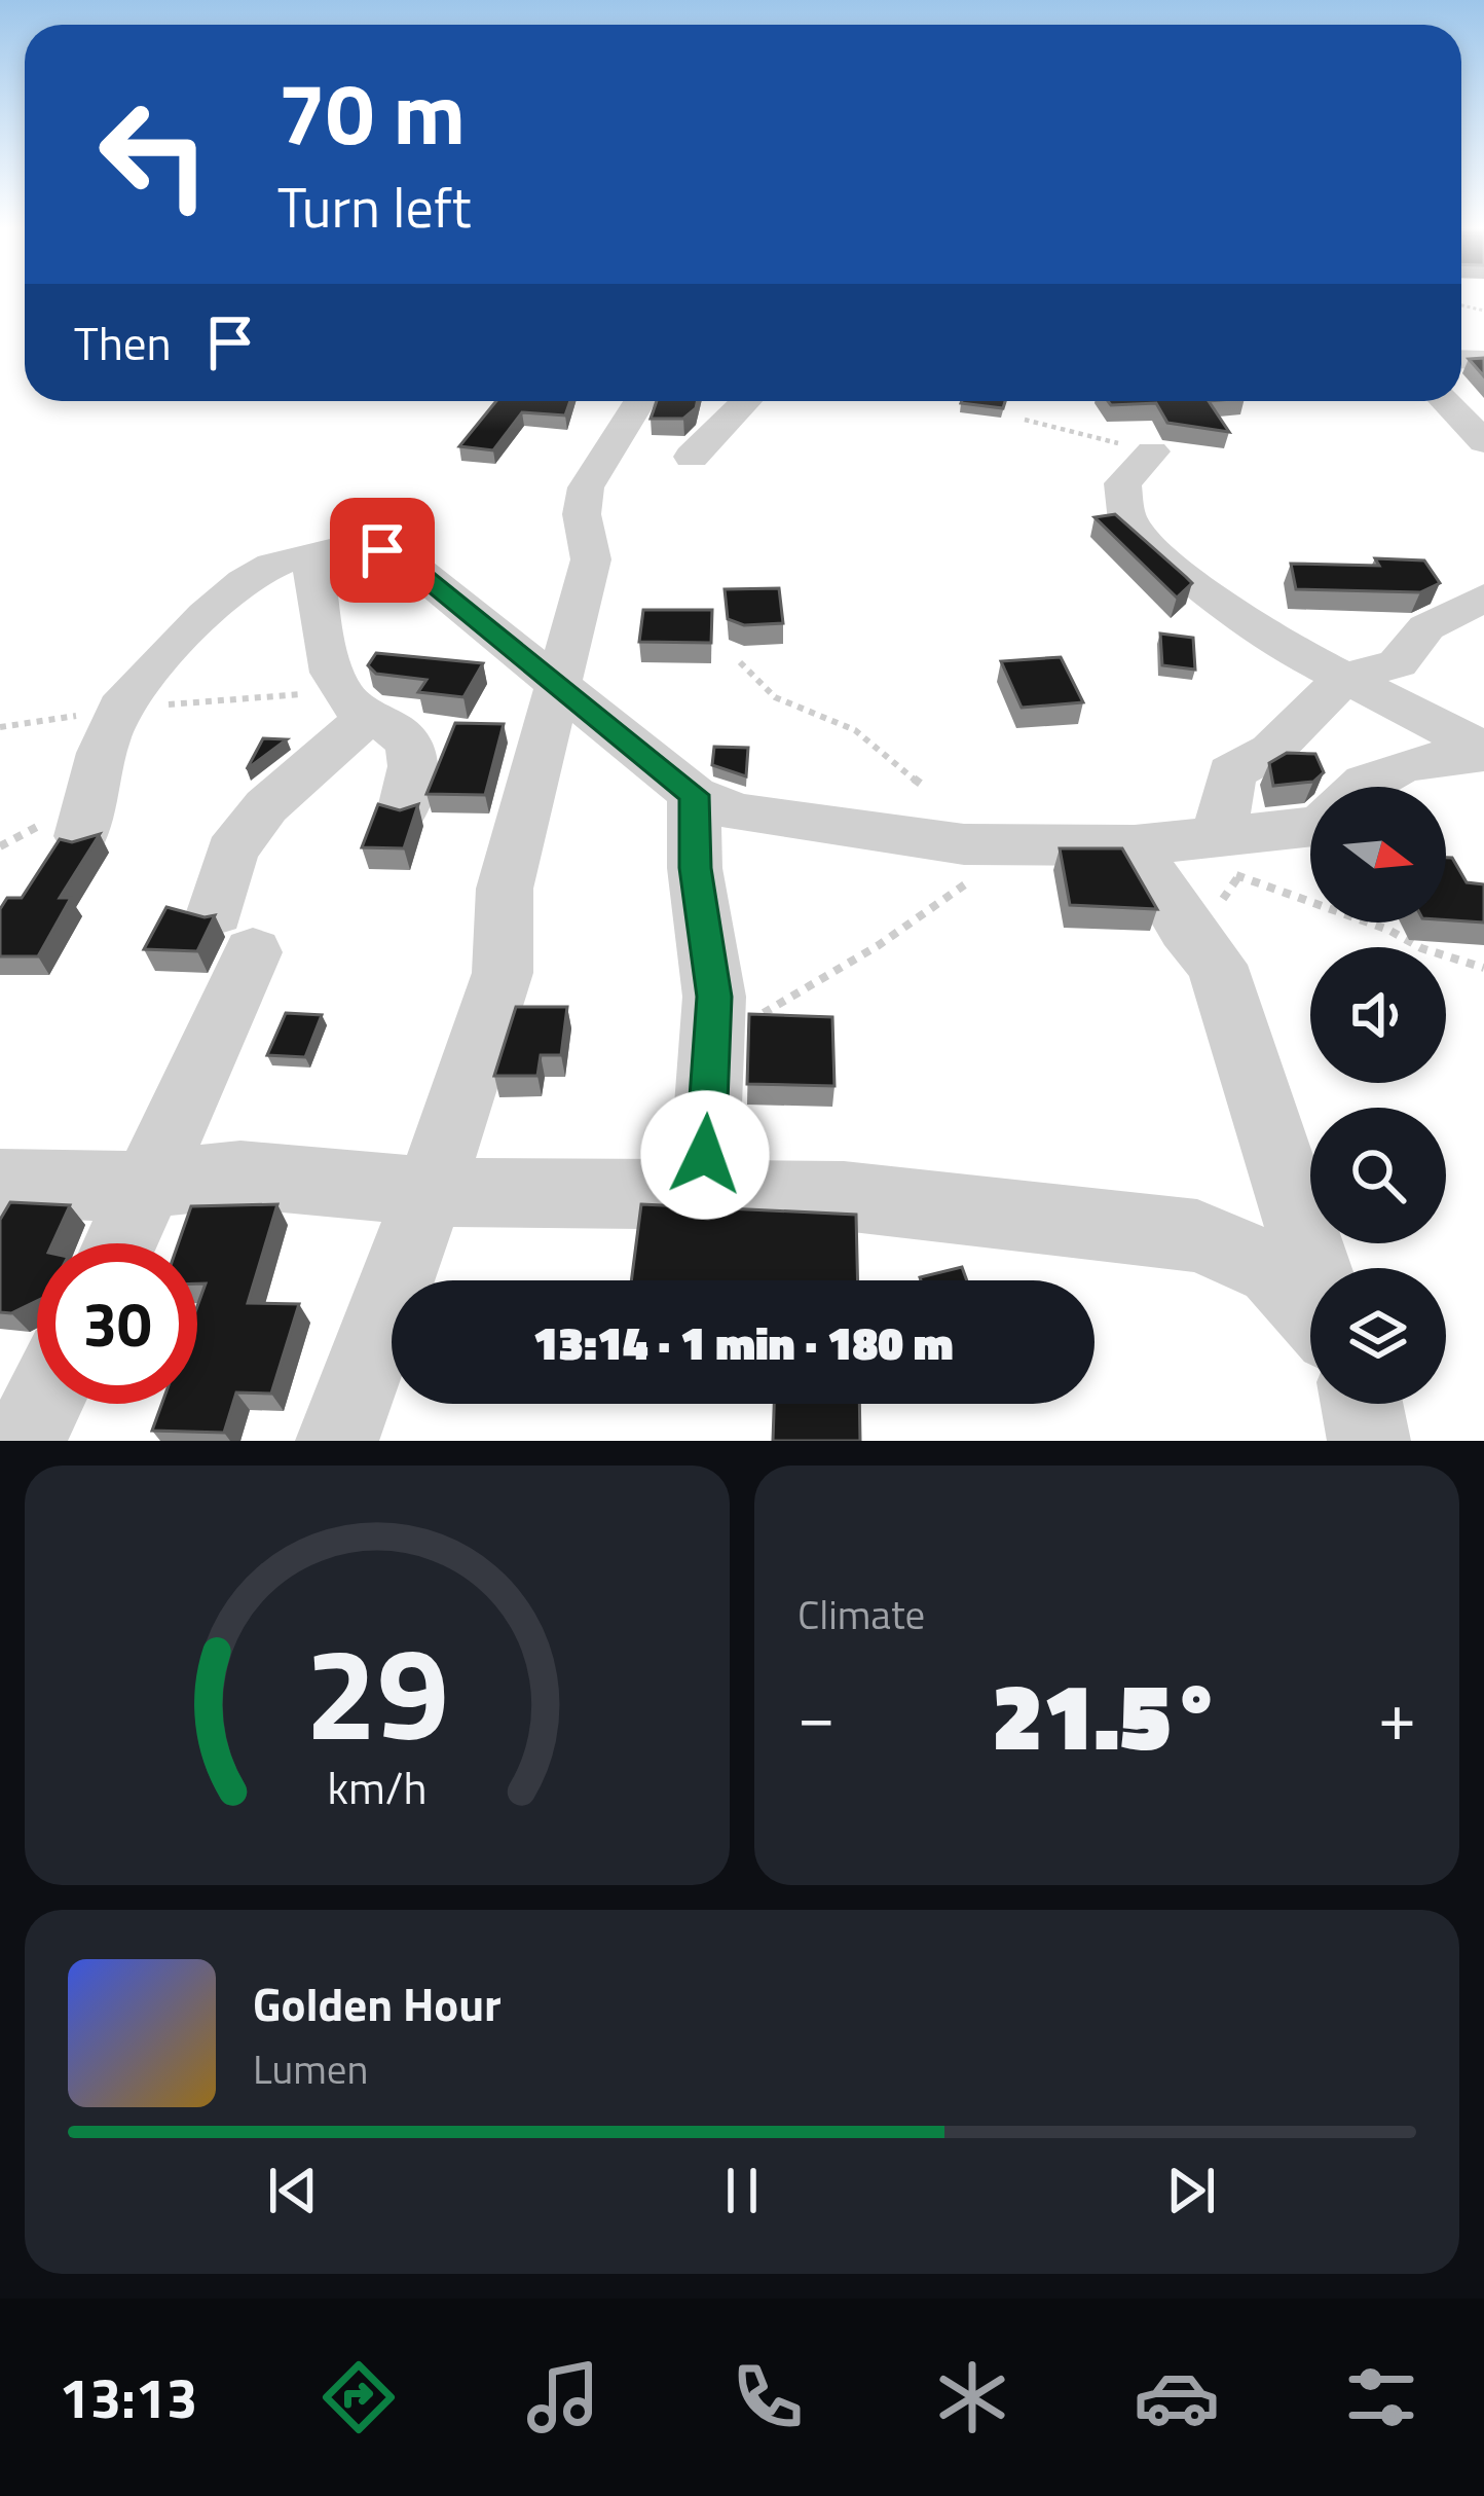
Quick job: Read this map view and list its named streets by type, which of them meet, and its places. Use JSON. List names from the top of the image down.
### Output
{
  "north": "right",
  "page": {
    "turn": ["70 m", "Turn left"],
    "then": "Then",
    "limit": "30",
    "trip": "13:14 · 1 min · 180 m",
    "tile": "Climate",
    "heat": ["−", "21.5°", "+"],
    "song": ["Golden Hour", "Lumen"],
    "tabs": "13:13",
    "gauge": ["29", "km/h"]
  }
}
